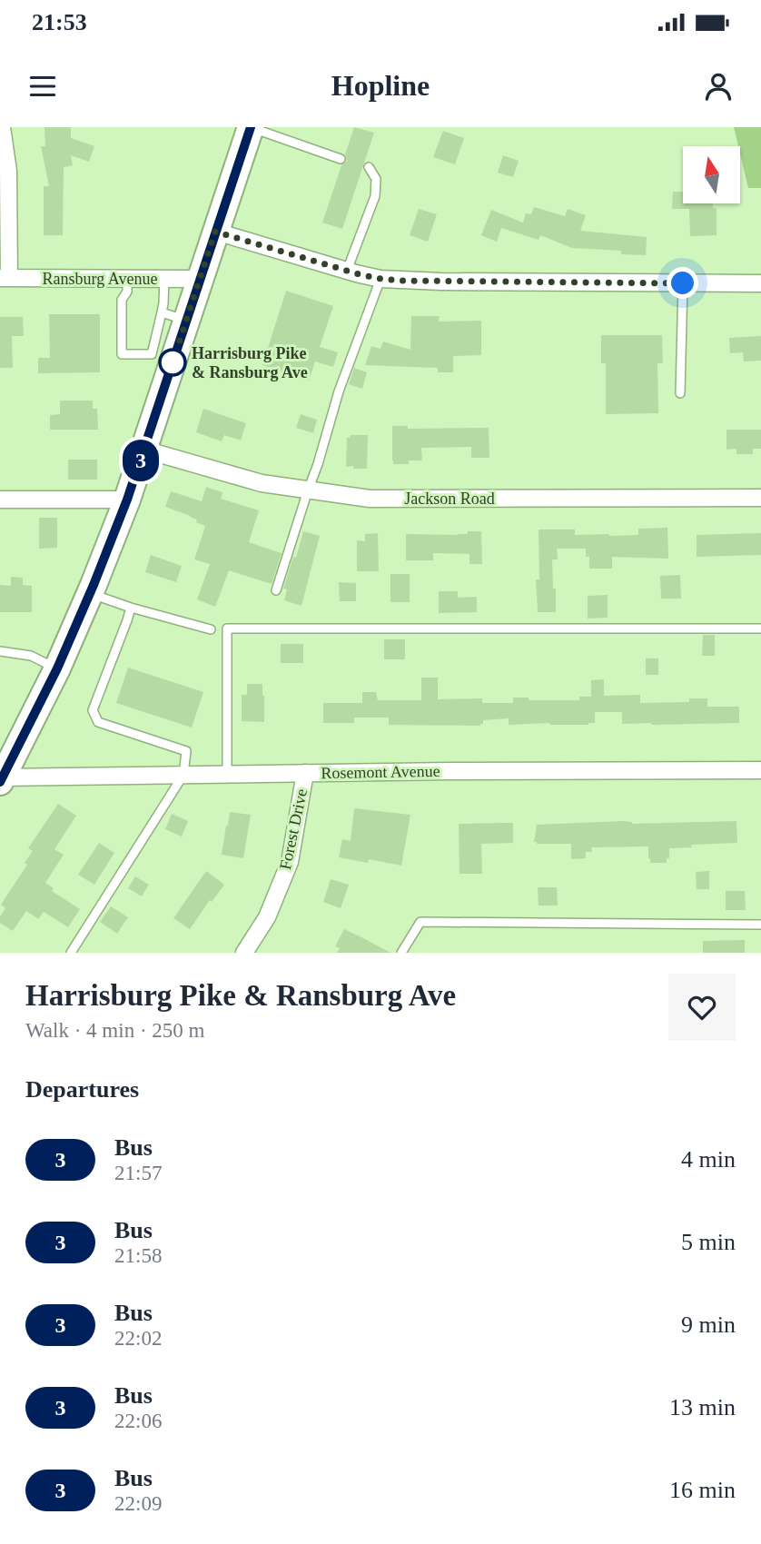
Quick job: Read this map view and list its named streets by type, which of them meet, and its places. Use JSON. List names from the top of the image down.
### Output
{
  "streets": {
    "street": [
      "Ransburg Avenue",
      "Jackson Road",
      "Rosemont Avenue",
      "Forest Drive"
    ]
  },
  "crossings": [
    ["Rosemont Avenue", "Forest Drive"]
  ],
  "places": ["Harrisburg Pike & Ransburg Ave"],
  "lines": ["bus line 3"],
  "north": "top",
  "page": {
    "status": "21:53",
    "header": "Hopline",
    "on_map": "3",
    "heading": [
      ["Harrisburg Pike & Ransburg Ave", "Walk · 4 min · 250 m"],
      "Departures"
    ],
    "list": [
      {
        "mark": "3",
        "name": "Bus",
        "note": "21:57",
        "value": "4 min"
      },
      {
        "mark": "3",
        "name": "Bus",
        "note": "21:58",
        "value": "5 min"
      },
      {
        "mark": "3",
        "name": "Bus",
        "note": "22:02",
        "value": "9 min"
      },
      {
        "mark": "3",
        "name": "Bus",
        "note": "22:06",
        "value": "13 min"
      },
      {
        "mark": "3",
        "name": "Bus",
        "note": "22:09",
        "value": "16 min"
      }
    ]
  }
}
